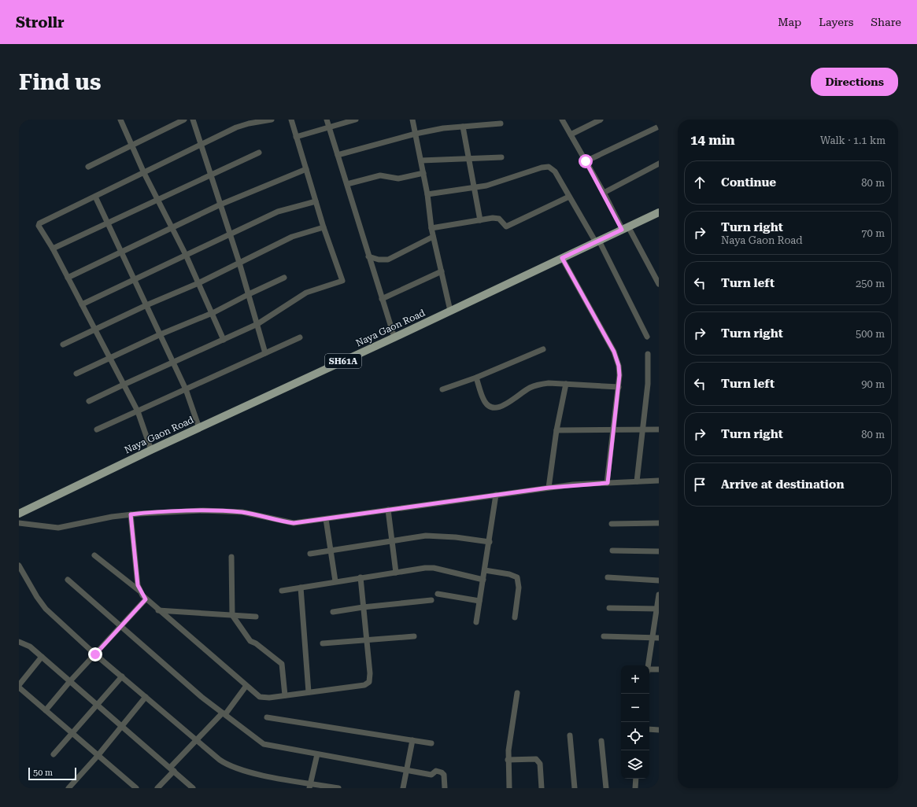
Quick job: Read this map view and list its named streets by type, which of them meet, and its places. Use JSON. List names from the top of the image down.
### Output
{
  "streets": {
    "main road": ["Naya Gaon Road", "SH61A"]
  },
  "scale_bar": "50 m",
  "page": {
    "header": "Strollr",
    "nav": ["Map", "Layers", "Share"],
    "buttons": "Directions",
    "title": "Find us",
    "heading": ["14 min", "Walk · 1.1 km"],
    "list": [
      ["Continue", "80 m"],
      ["Turn right", "Naya Gaon Road", "70 m"],
      ["Turn left", "250 m"],
      ["Turn right", "500 m"],
      ["Turn left", "90 m"],
      ["Turn right", "80 m"],
      "Arrive at destination"
    ],
    "map_buttons": ["+", "−"],
    "scale": "50 m"
  }
}
